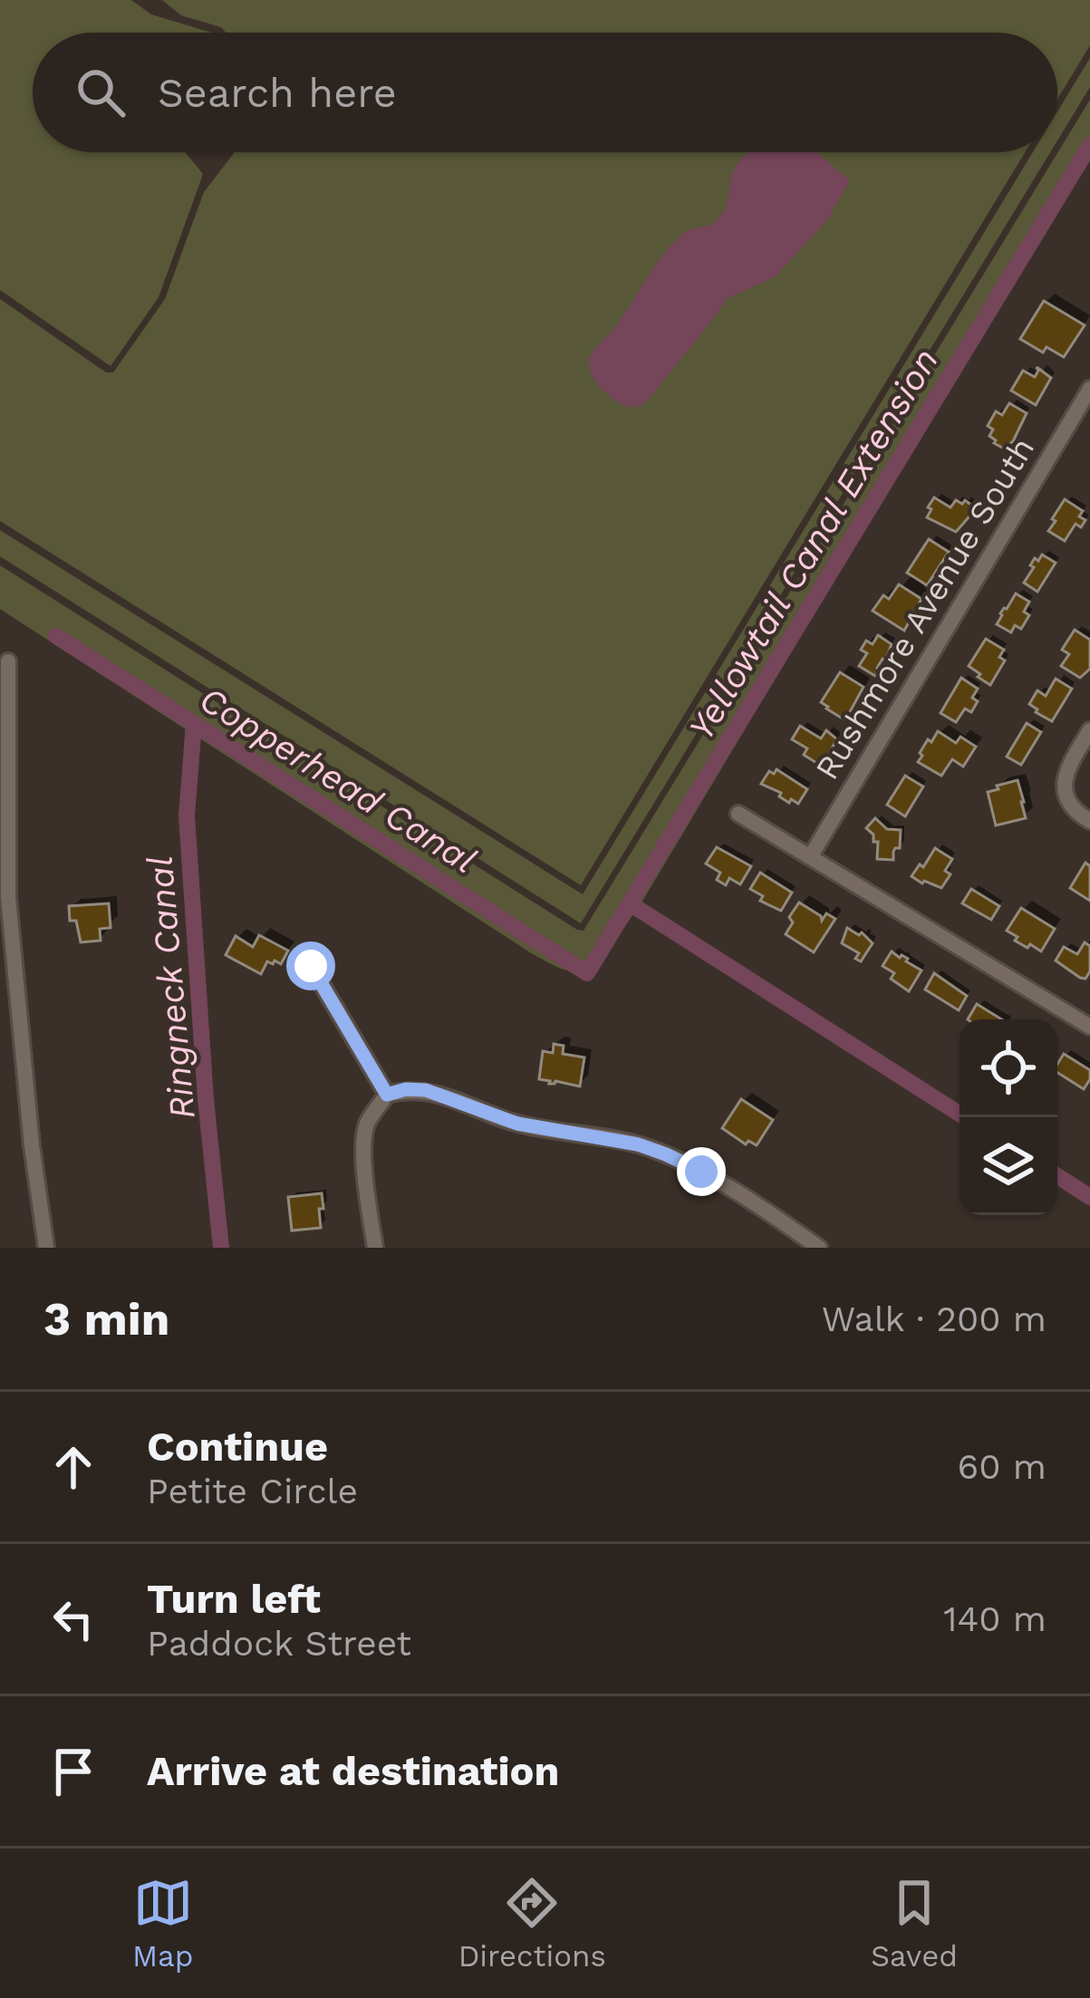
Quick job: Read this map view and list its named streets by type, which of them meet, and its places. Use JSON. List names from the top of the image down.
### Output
{
  "streets": {
    "street": ["Rushmore Avenue South"]
  },
  "water": ["Yellowtail Canal Extension", "Copperhead Canal", "Ringneck Canal"],
  "page": {
    "search": "Search here",
    "heading": ["3 min", "Walk · 200 m"],
    "list": [
      ["Continue", "Petite Circle", "60 m"],
      ["Turn left", "Paddock Street", "140 m"],
      "Arrive at destination"
    ],
    "nav": ["Map", "Directions", "Saved"]
  }
}
